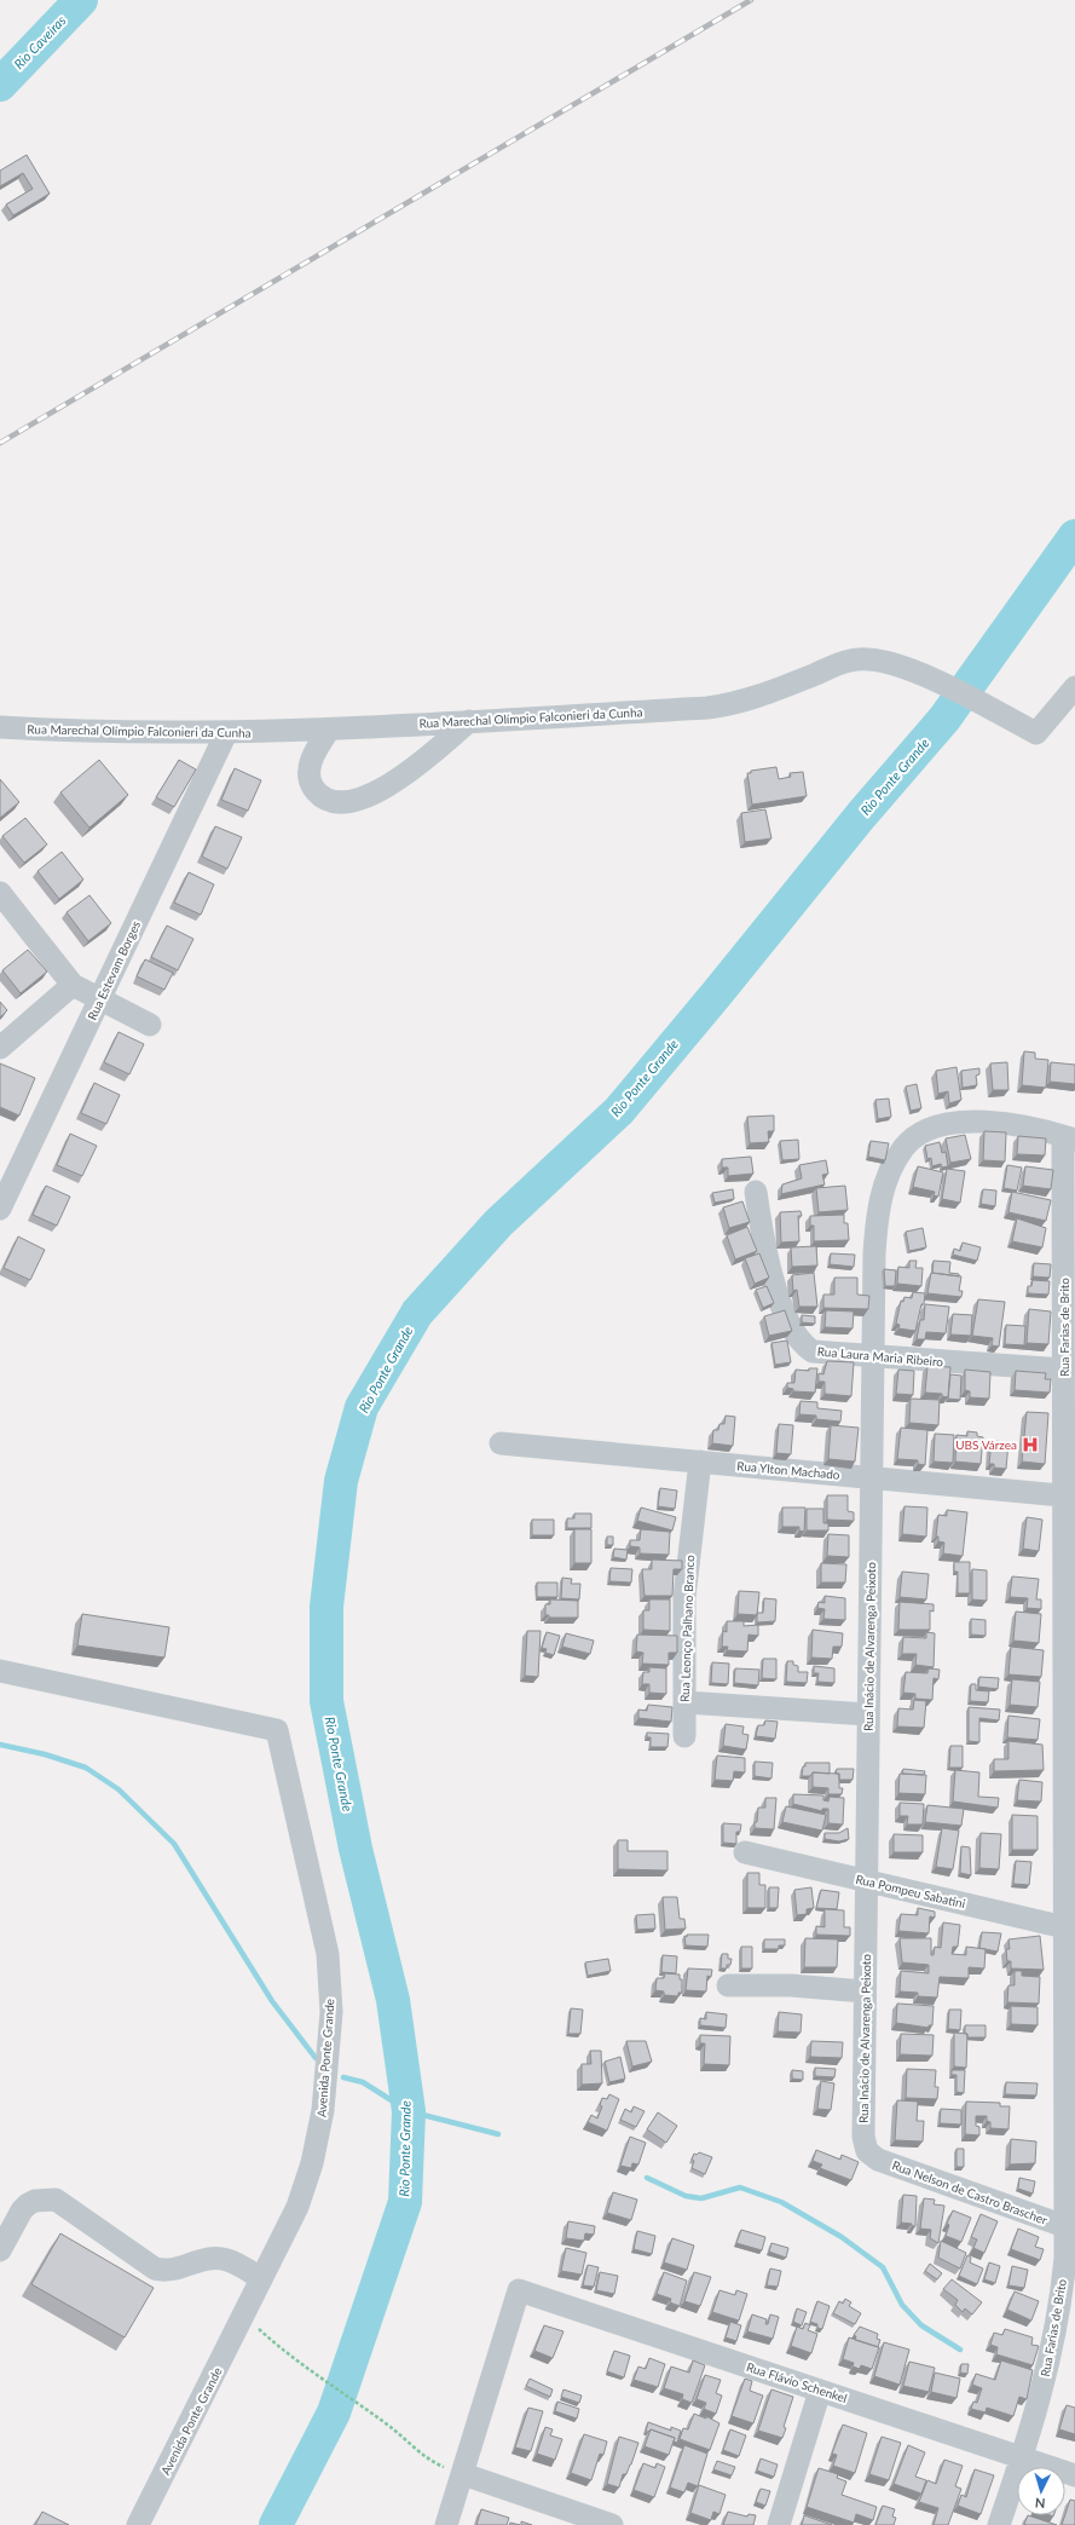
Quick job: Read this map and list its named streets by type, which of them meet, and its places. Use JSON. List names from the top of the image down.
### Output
{
  "streets": {
    "street": [
      "Rua Marechal Olímpio Falconieri da Cunha",
      "Rua Estevam Borges",
      "Rua Farias de Brito",
      "Rua Laura Maria Ribeiro",
      "Rua Ylton Machado",
      "Rua Leonço Palhano Branco",
      "Rua Inácio de Alvarenga Peixoto",
      "Rua Pompeu Sabatini",
      "Avenida Ponte Grande",
      "Rua Nelson de Castro Brascher",
      "Rua Flávio Schenkel"
    ]
  },
  "crossings": [
    ["Rua Marechal Olímpio Falconieri da Cunha", "Rua Estevam Borges"],
    ["Rua Farias de Brito", "Rua Laura Maria Ribeiro"],
    ["Rua Farias de Brito", "Rua Ylton Machado"],
    ["Rua Farias de Brito", "Rua Inácio de Alvarenga Peixoto"],
    ["Rua Farias de Brito", "Rua Pompeu Sabatini"],
    ["Rua Farias de Brito", "Rua Nelson de Castro Brascher"],
    ["Rua Farias de Brito", "Rua Flávio Schenkel"],
    ["Rua Laura Maria Ribeiro", "Rua Inácio de Alvarenga Peixoto"],
    ["Rua Ylton Machado", "Rua Leonço Palhano Branco"],
    ["Rua Ylton Machado", "Rua Inácio de Alvarenga Peixoto"],
    ["Rua Inácio de Alvarenga Peixoto", "Rua Pompeu Sabatini"],
    ["Rua Inácio de Alvarenga Peixoto", "Rua Nelson de Castro Brascher"]
  ],
  "water": ["Rio Caveiras", "Rio Ponte Grande"],
  "places": {
    "hospital": ["UBS Várzea"]
  },
  "north": "bottom"
}
